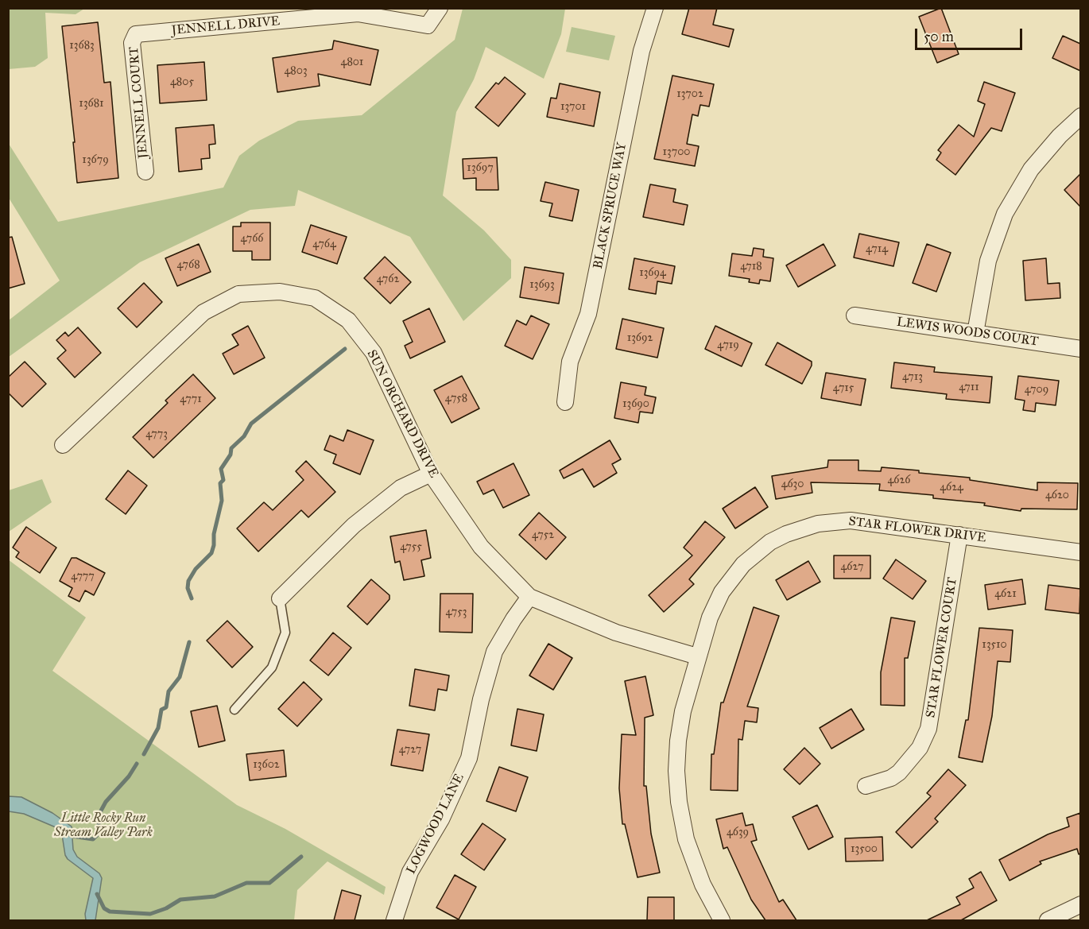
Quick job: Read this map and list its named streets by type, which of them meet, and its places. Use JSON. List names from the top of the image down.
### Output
{
  "streets": {
    "street": [
      "JENNELL DRIVE",
      "JENNELL COURT",
      "BLACK SPRUCE WAY",
      "LEWIS WOODS COURT",
      "SUN ORCHARD DRIVE",
      "STAR FLOWER DRIVE",
      "STAR FLOWER COURT",
      "LOGWOOD LANE"
    ]
  },
  "crossings": [
    ["JENNELL DRIVE", "JENNELL COURT"],
    ["SUN ORCHARD DRIVE", "STAR FLOWER DRIVE"],
    ["SUN ORCHARD DRIVE", "LOGWOOD LANE"],
    ["STAR FLOWER DRIVE", "STAR FLOWER COURT"]
  ],
  "parks": ["Little Rocky Run Stream Valley Park"],
  "house_numbers": [
    "13683",
    "4801",
    "4803",
    "4805",
    "13702",
    "13681",
    "13701",
    "13700",
    "13679",
    "13697",
    "4766",
    "4764",
    "4714",
    "4768",
    "4718",
    "13694",
    "4762",
    "13693",
    "13692",
    "4719",
    "4713",
    "4711",
    "4715",
    "4709",
    "4758",
    "4771",
    "13690",
    "4773",
    "4626",
    "4630",
    "4624",
    "4620",
    "4752",
    "4755",
    "4627",
    "4777",
    "4621",
    "4753",
    "13510",
    "4727",
    "13602",
    "4639",
    "13500"
  ],
  "scale_bar": "50 m"
}
